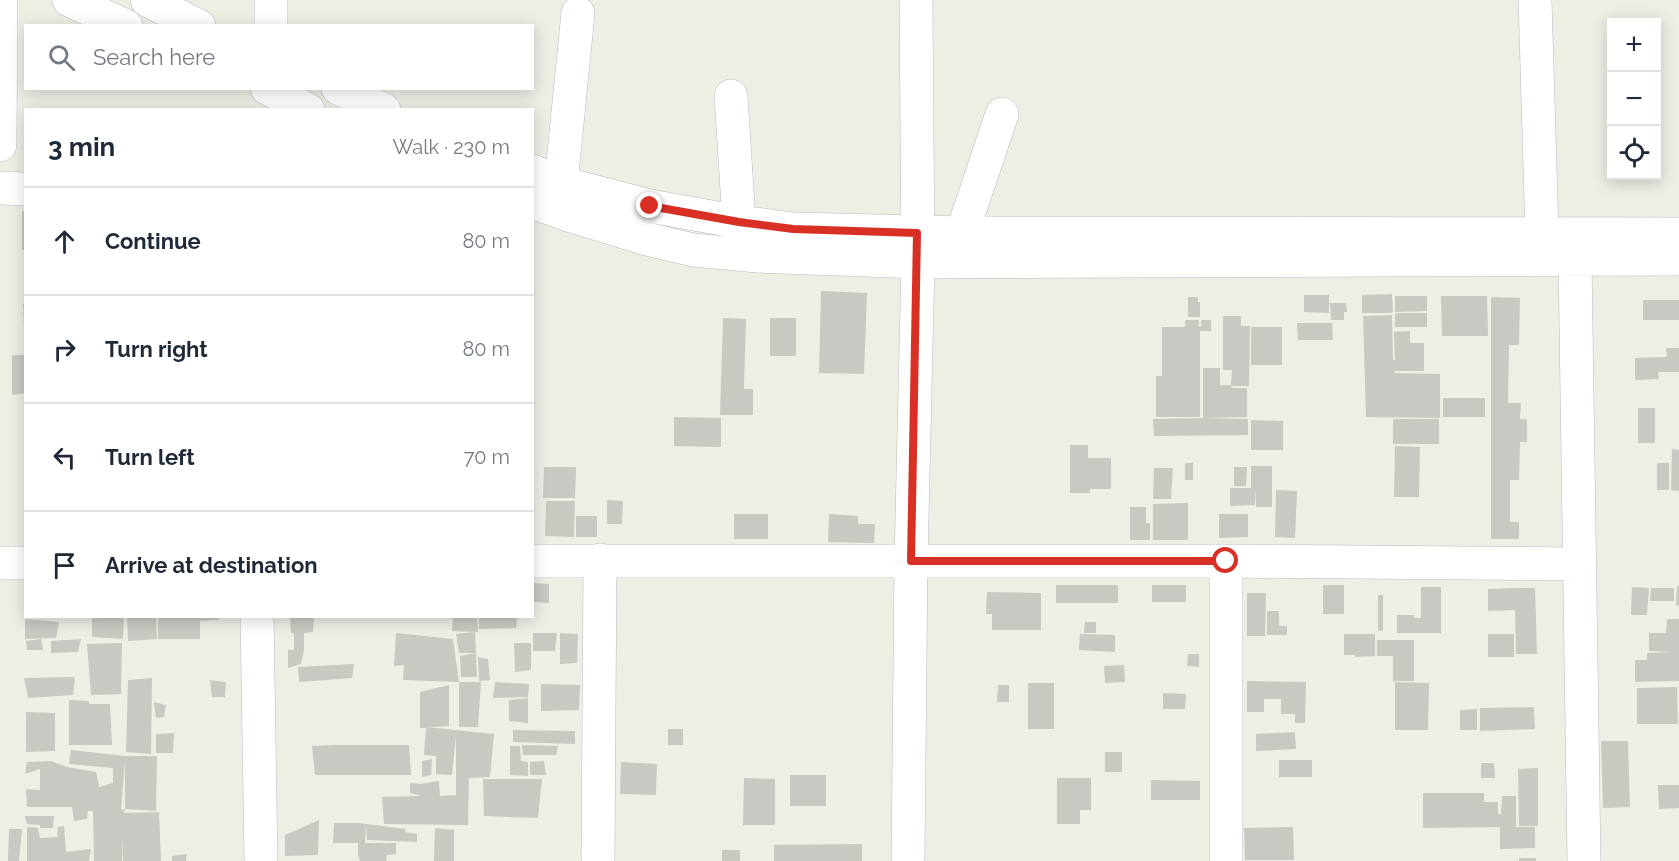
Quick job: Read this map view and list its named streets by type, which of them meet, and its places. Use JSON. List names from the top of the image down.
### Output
{
  "page": {
    "map_buttons": ["+", "−"],
    "search": "Search here",
    "heading": ["3 min", "Walk · 230 m"],
    "list": [
      ["Continue", "80 m"],
      ["Turn right", "80 m"],
      ["Turn left", "70 m"],
      "Arrive at destination"
    ]
  }
}
